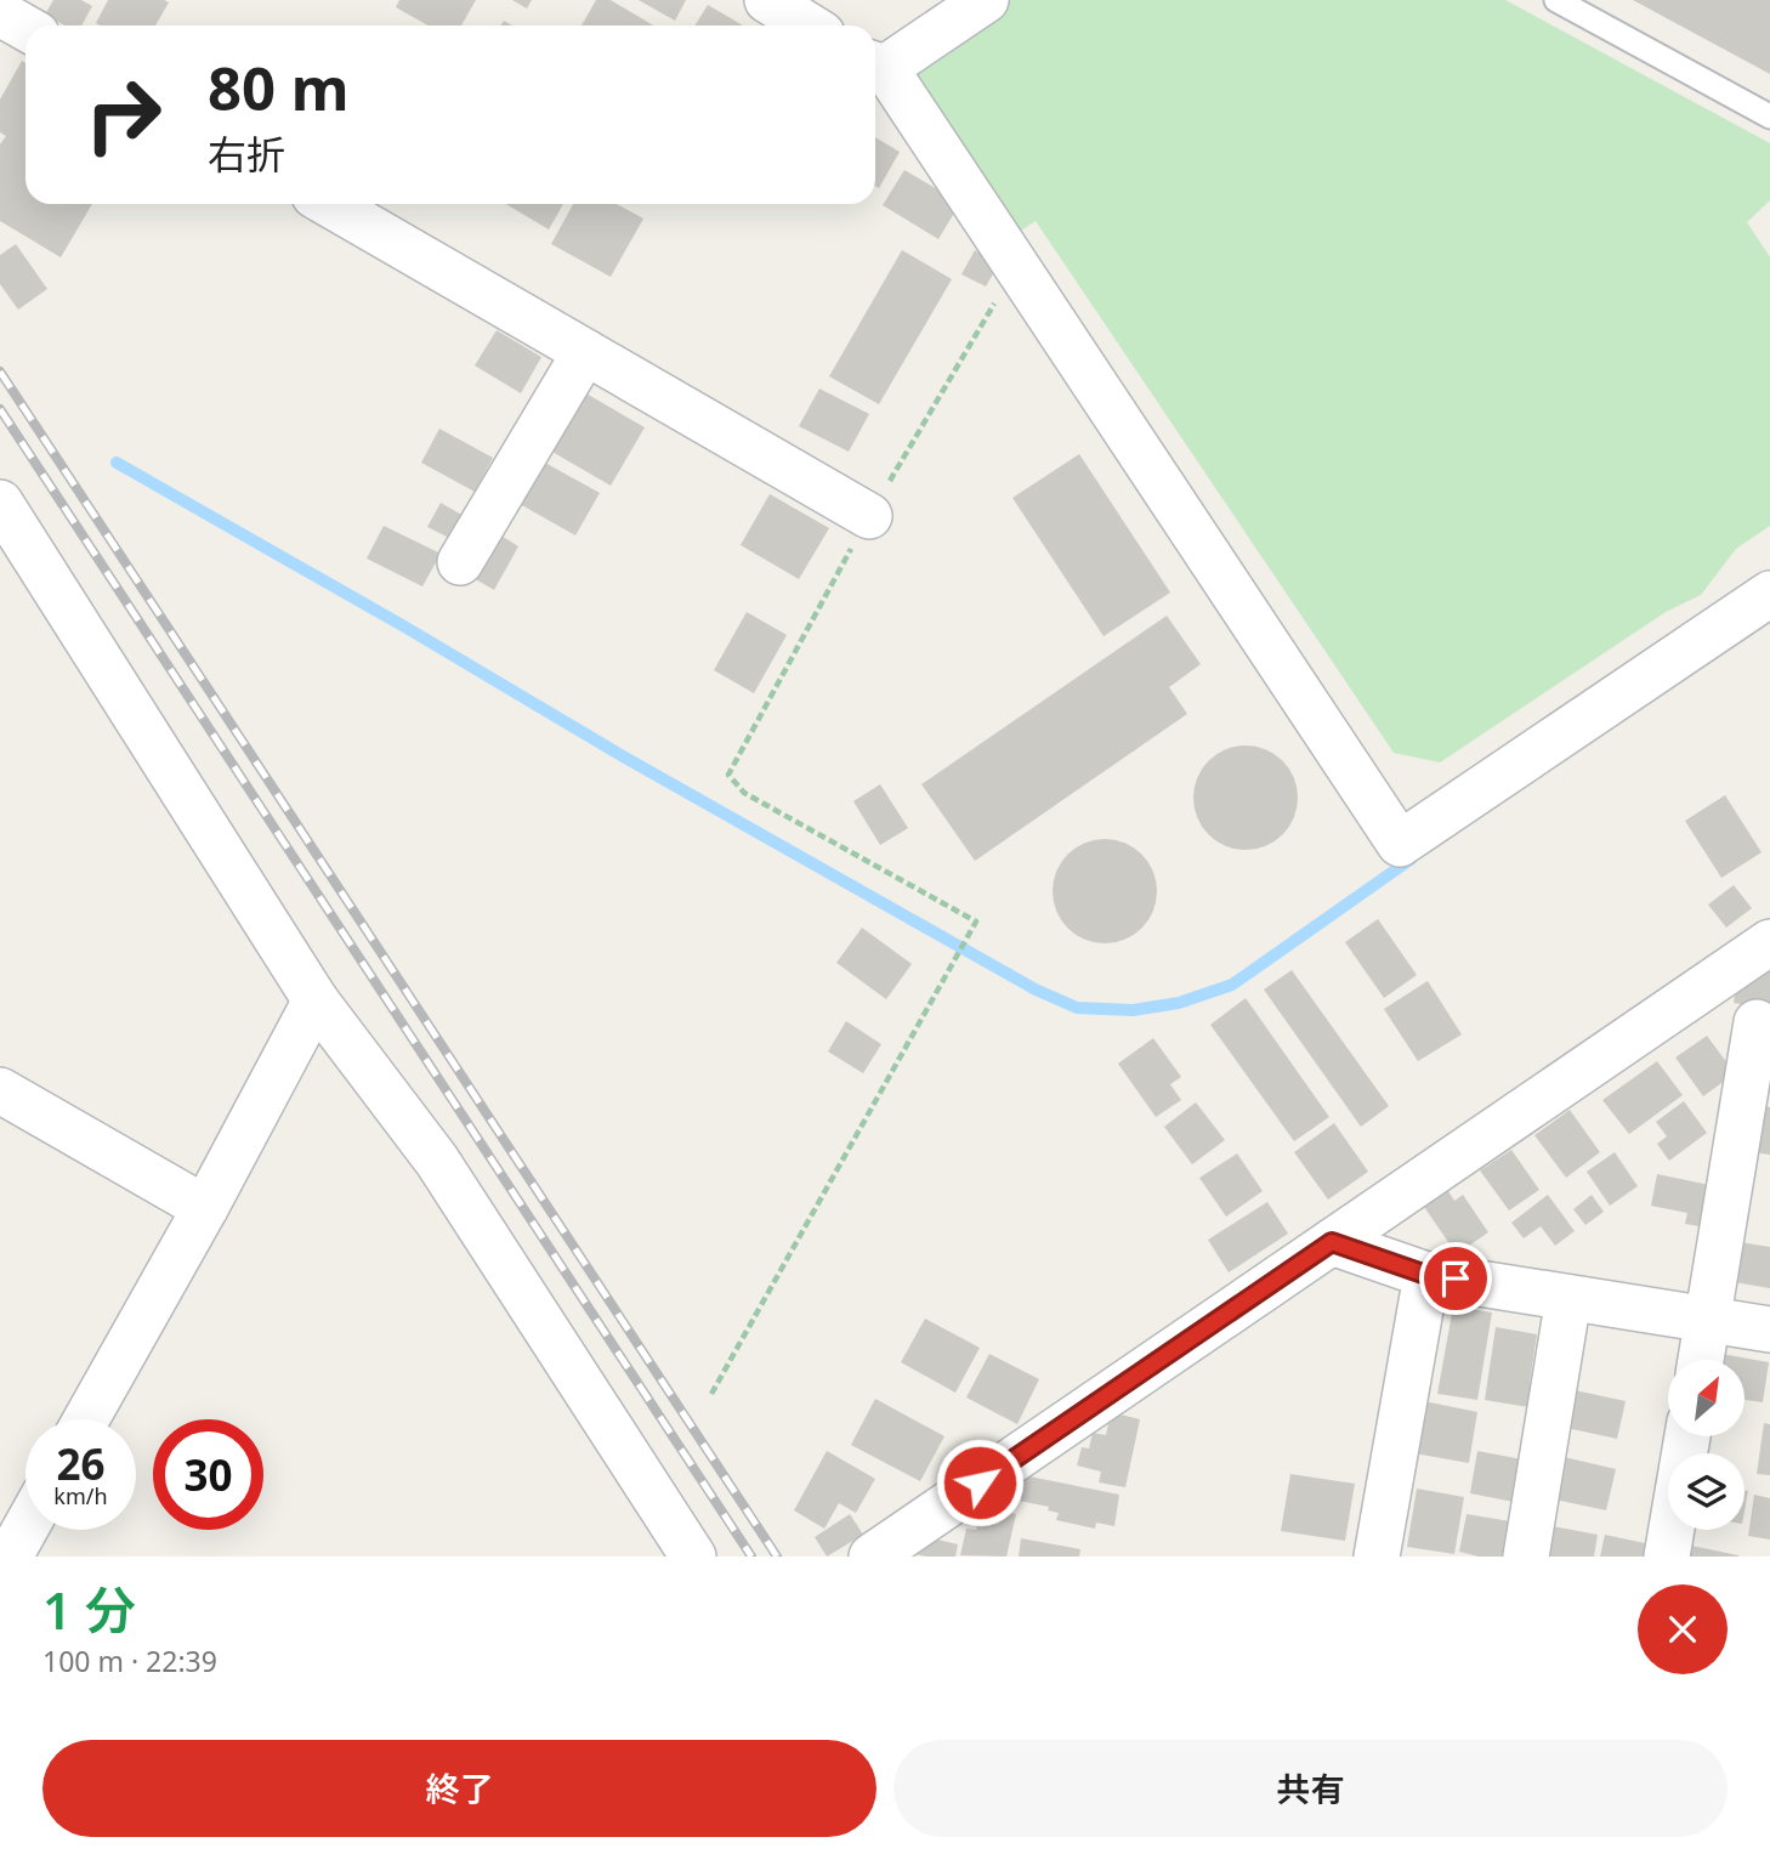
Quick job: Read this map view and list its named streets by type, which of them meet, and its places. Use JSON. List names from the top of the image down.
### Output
{
  "north": "top right",
  "page": {
    "turn": ["80 m", "右折"],
    "speed": "26 km/h",
    "limit": "30",
    "heading": ["1 分", "100 m · 22:39"],
    "buttons": ["終了", "共有"]
  }
}
